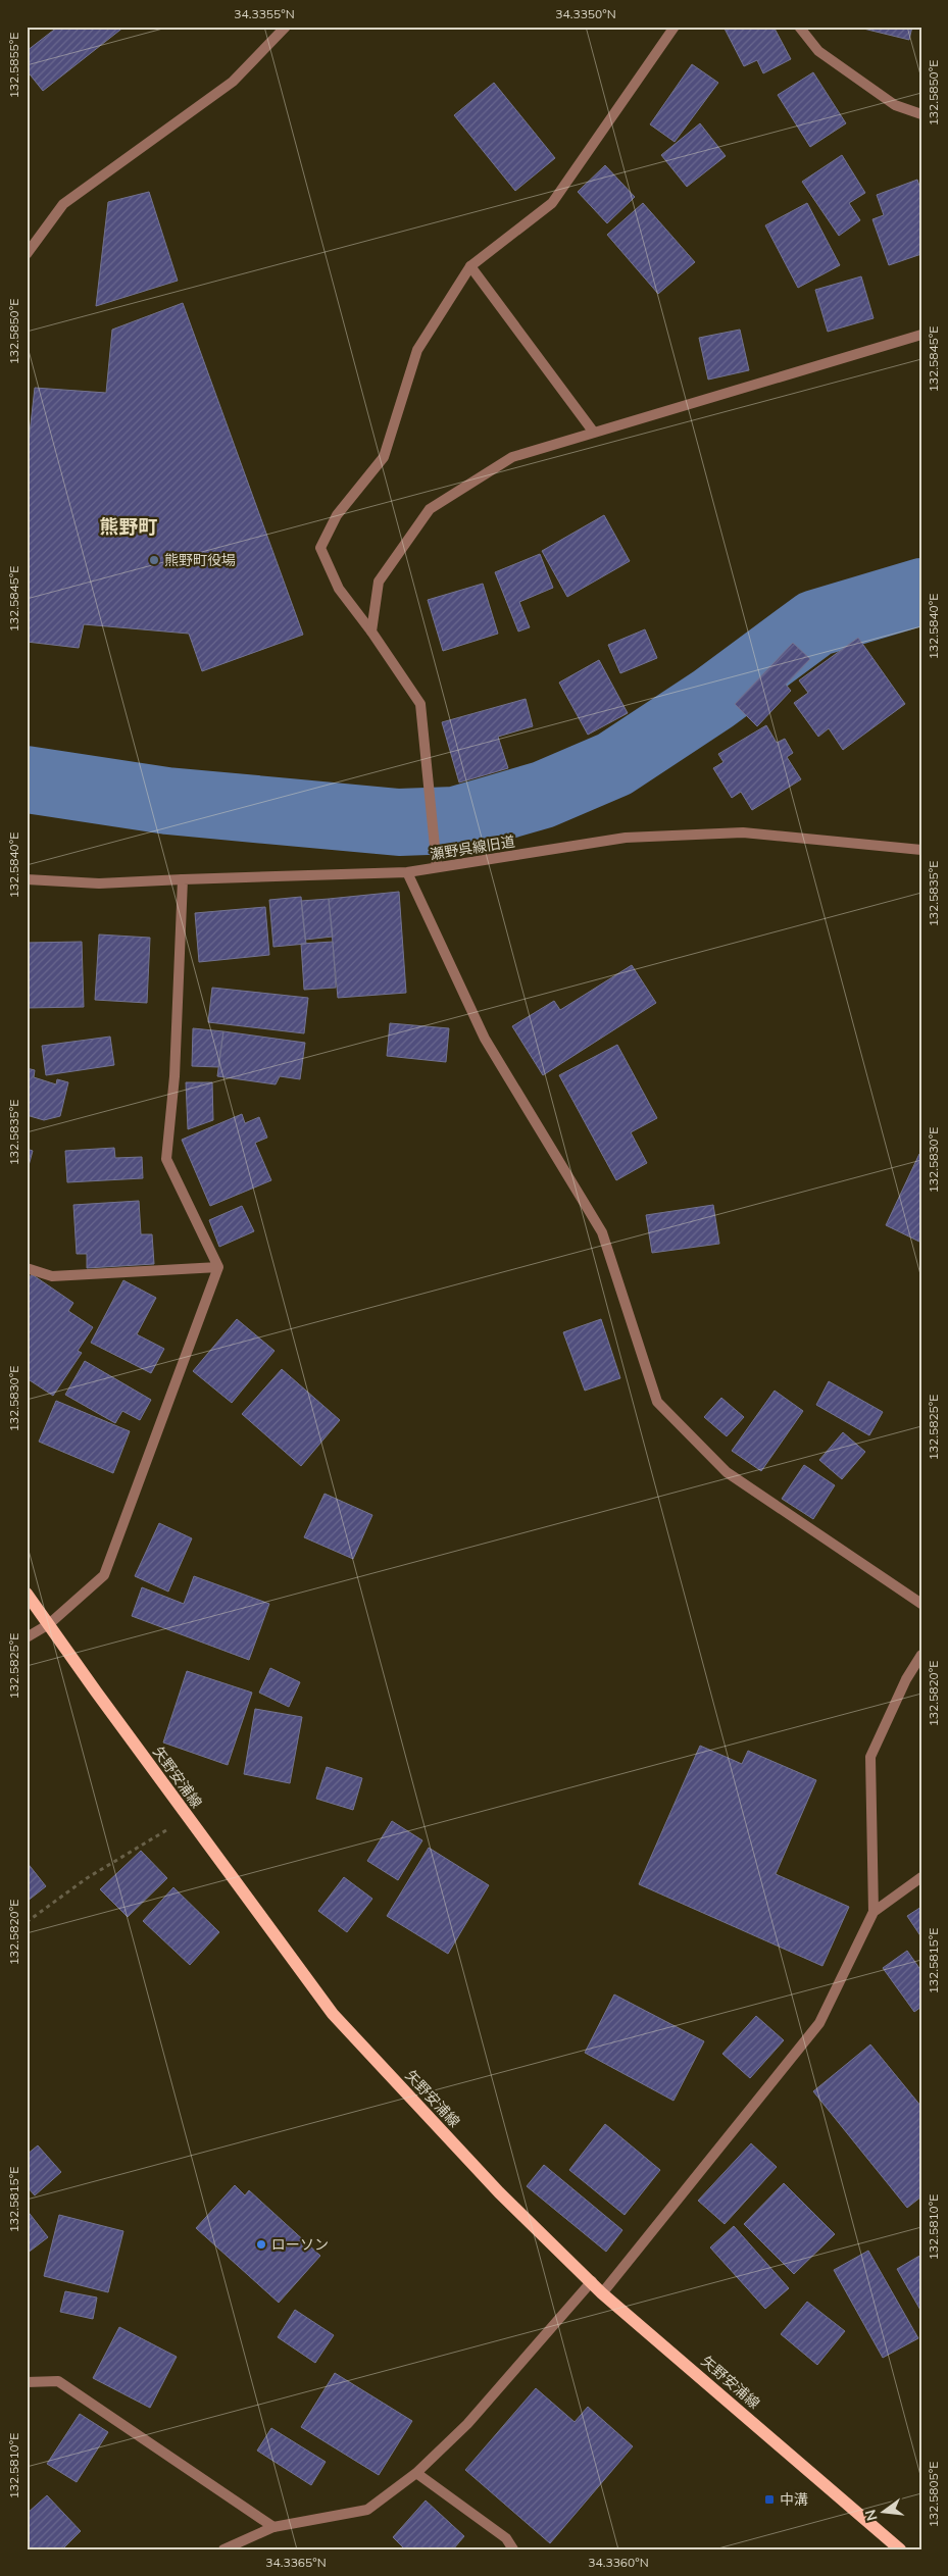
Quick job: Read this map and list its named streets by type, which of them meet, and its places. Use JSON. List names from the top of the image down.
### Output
{
  "streets": {
    "main road": ["矢野安浦線"],
    "street": ["瀬野呉線旧道"]
  },
  "districts": ["熊野町"],
  "places": {
    "other": ["熊野町役場", "ローソン"],
    "transit": ["中溝"]
  },
  "north": "left",
  "coordinates": [
    "34.3355°N",
    "34.3350°N",
    "132.5855°E",
    "132.5850°E",
    "132.5845°E",
    "132.5840°E",
    "132.5835°E",
    "132.5830°E",
    "132.5825°E",
    "132.5820°E",
    "132.5815°E",
    "132.5810°E",
    "132.5805°E",
    "34.3365°N",
    "34.3360°N"
  ]
}
